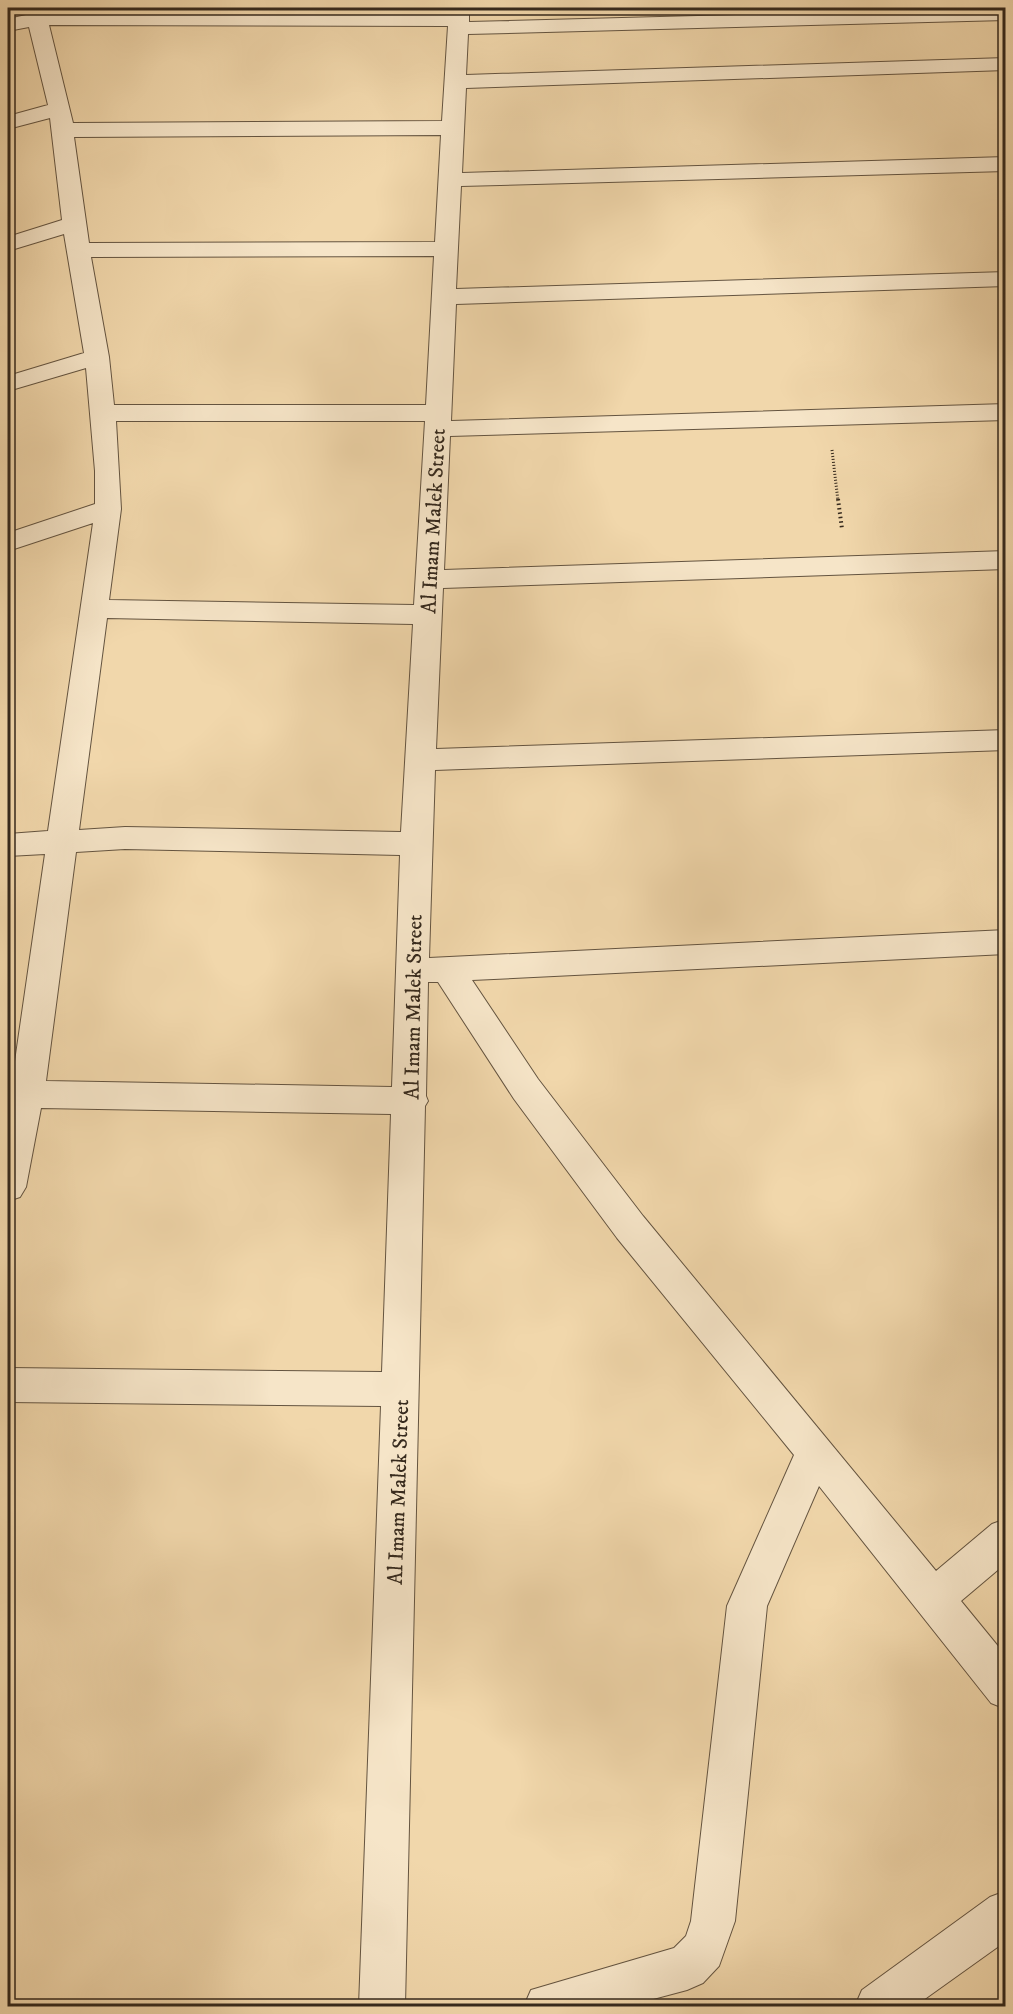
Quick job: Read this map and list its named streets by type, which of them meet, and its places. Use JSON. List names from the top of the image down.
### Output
{
  "streets": {
    "street": ["Al Imam Malek Street"]
  }
}
